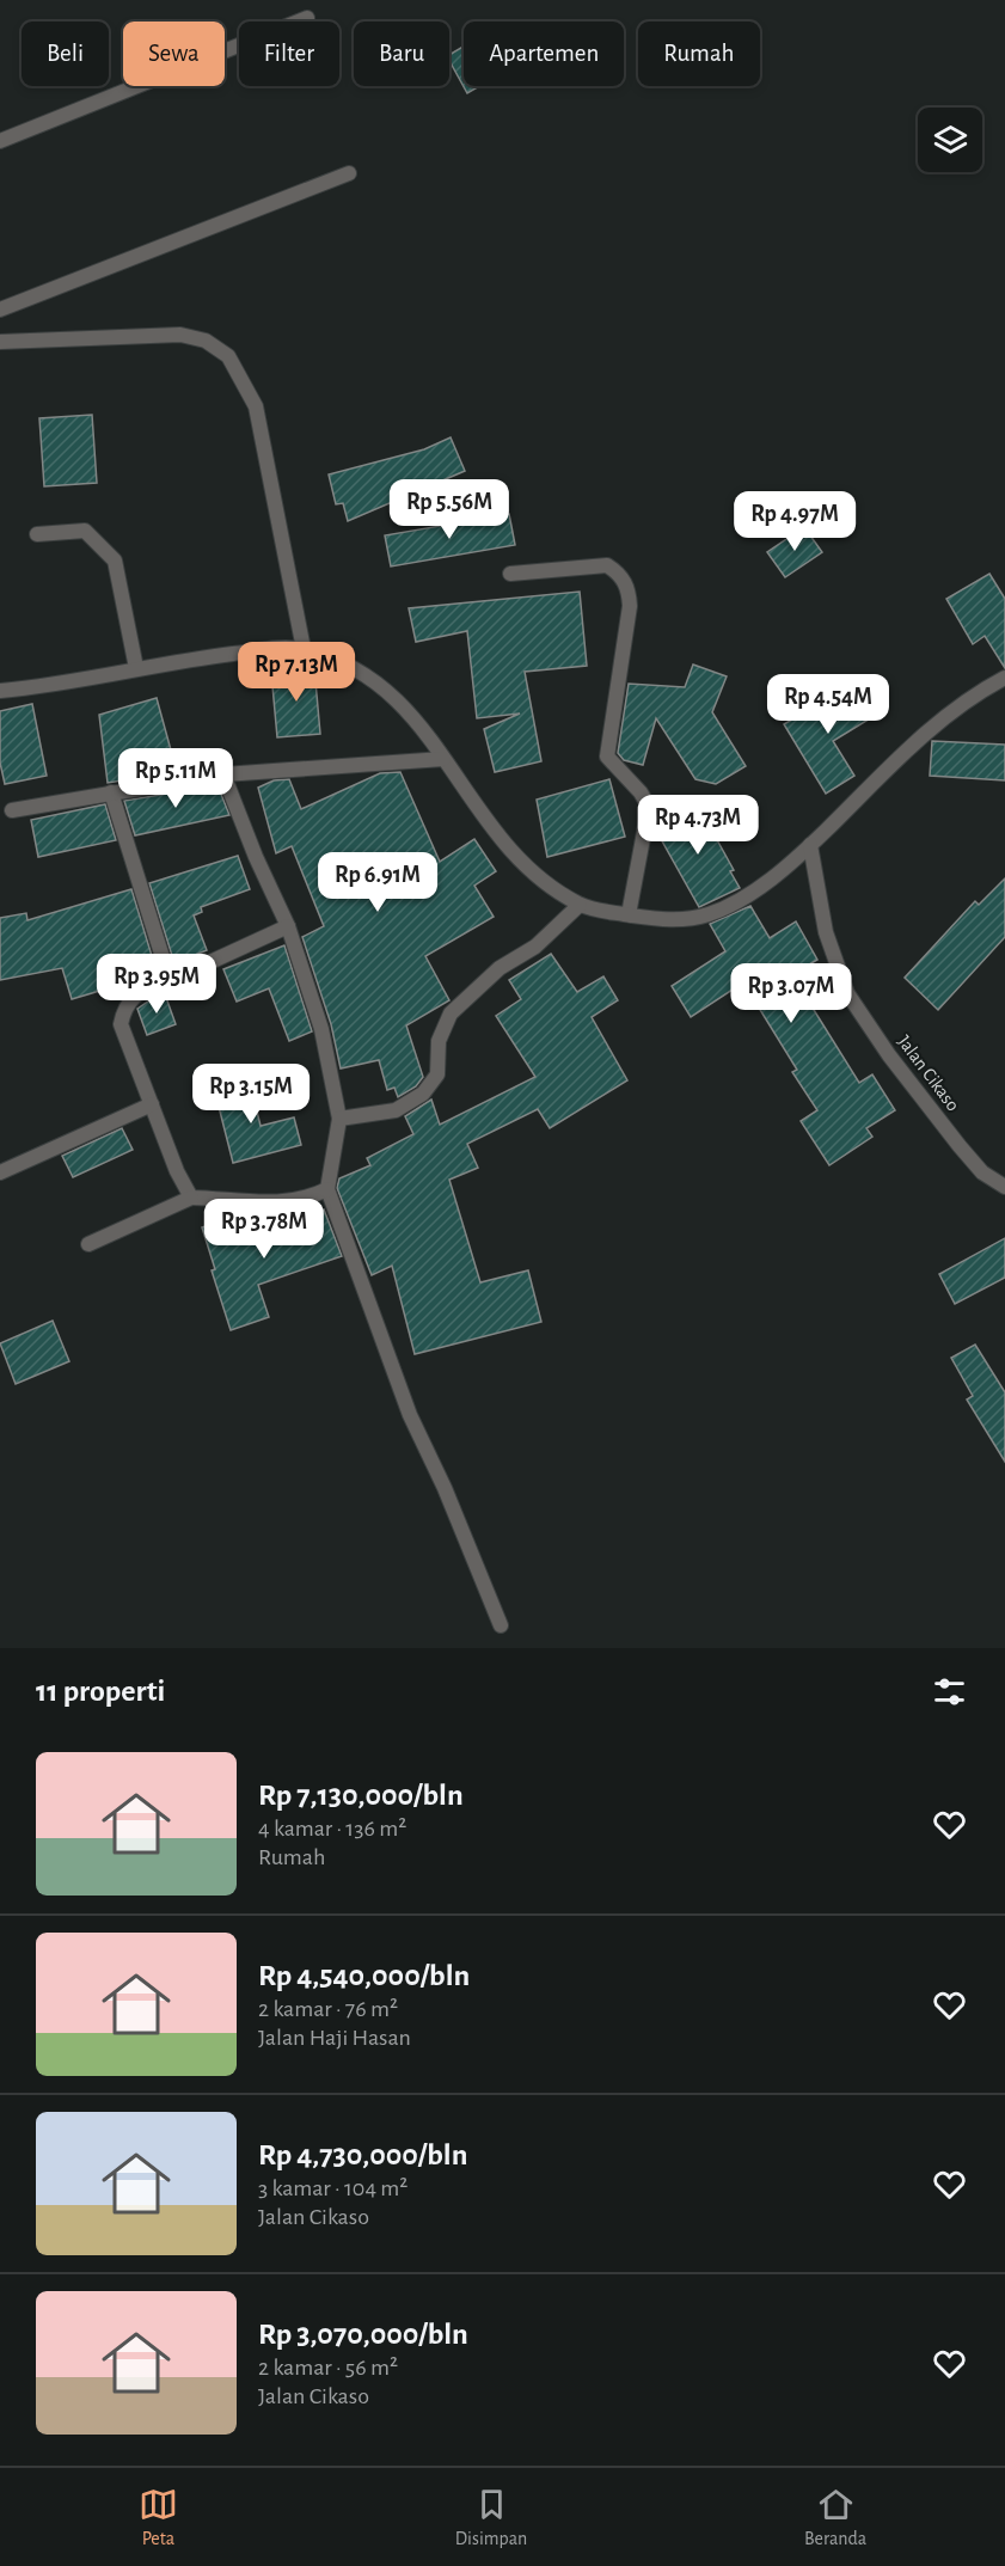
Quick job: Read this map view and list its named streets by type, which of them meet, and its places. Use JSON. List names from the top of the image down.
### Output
{
  "streets": {
    "street": ["Jalan Cikaso"]
  },
  "page": {
    "chip": [
      "Beli",
      "Sewa",
      "Filter",
      "Baru",
      "Apartemen",
      "Rumah"
    ],
    "price": [
      "Rp 5.56M",
      "Rp 4.97M",
      "Rp 7.13M",
      "Rp 4.54M",
      "Rp 5.11M",
      "Rp 4.73M",
      "Rp 6.91M",
      "Rp 3.95M",
      "Rp 3.07M",
      "Rp 3.15M",
      "Rp 3.78M"
    ],
    "heading": "11 properti",
    "list": [
      {
        "name": "Rp 7,130,000/bln",
        "note": "4 kamar · 136 m² · Rumah"
      },
      {
        "name": "Rp 4,540,000/bln",
        "note": "2 kamar · 76 m² · Jalan Haji Hasan"
      },
      {
        "name": "Rp 4,730,000/bln",
        "note": "3 kamar · 104 m² · Jalan Cikaso"
      },
      {
        "name": "Rp 3,070,000/bln",
        "note": "2 kamar · 56 m² · Jalan Cikaso"
      }
    ],
    "tabs": ["Peta", "Disimpan", "Beranda"]
  }
}
